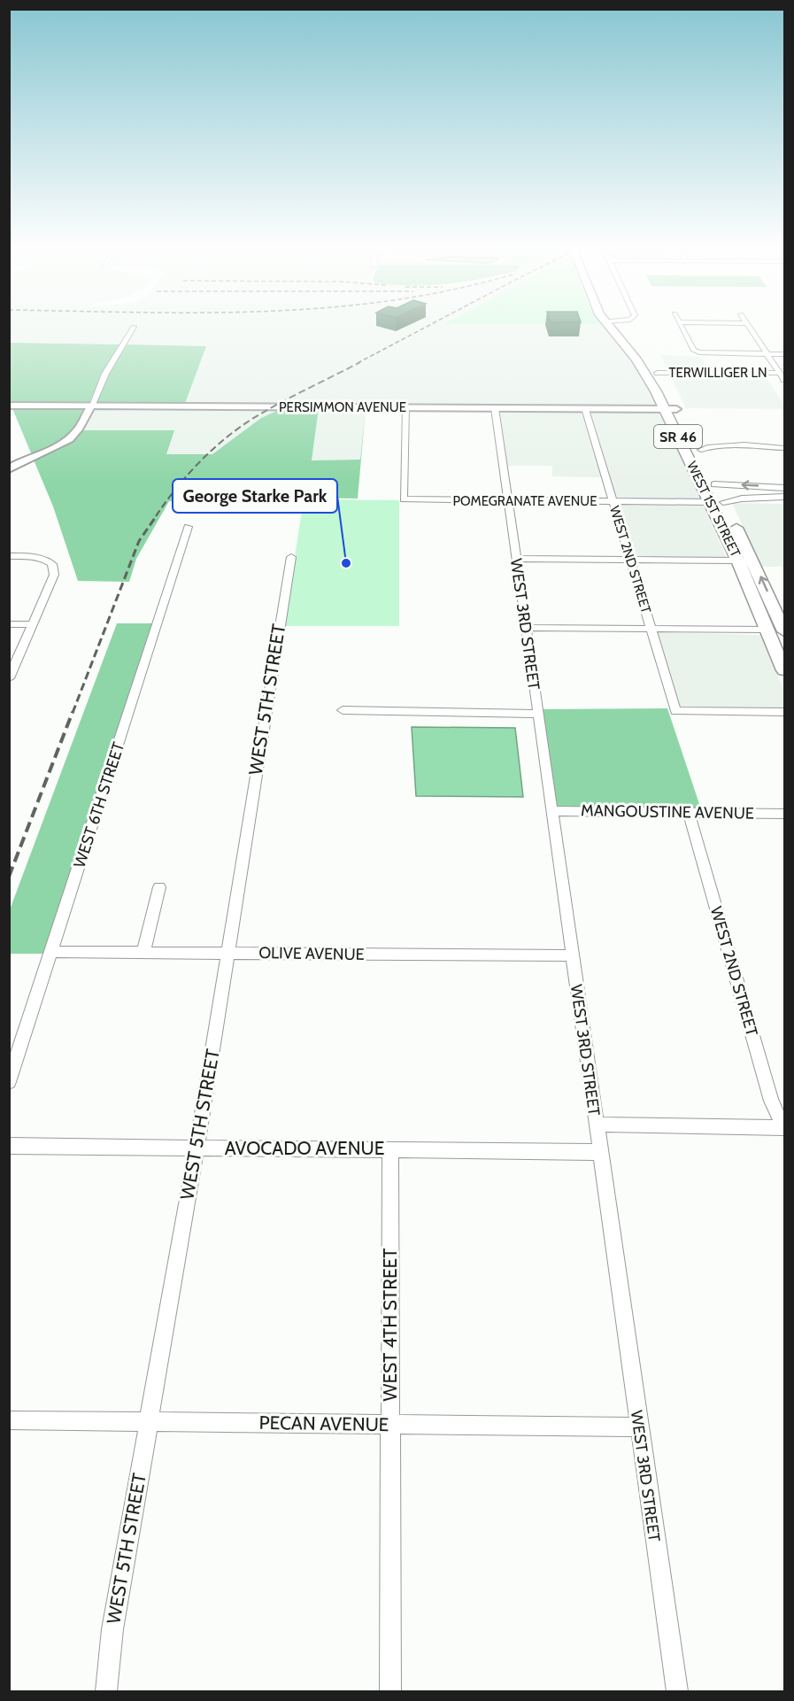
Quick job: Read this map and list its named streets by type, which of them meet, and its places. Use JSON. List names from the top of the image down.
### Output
{
  "streets": {
    "main road": ["SR 46", "WEST 1ST STREET"],
    "street": [
      "TERWILLIGER LN",
      "PERSIMMON AVENUE",
      "POMEGRANATE AVENUE",
      "WEST 2ND STREET",
      "WEST 3RD STREET",
      "WEST 5TH STREET",
      "WEST 6TH STREET",
      "MANGOUSTINE AVENUE",
      "OLIVE AVENUE",
      "AVOCADO AVENUE",
      "WEST 4TH STREET",
      "PECAN AVENUE"
    ]
  },
  "crossings": [
    ["TERWILLIGER LN", "WEST 1ST STREET"],
    ["PERSIMMON AVENUE", "POMEGRANATE AVENUE"],
    ["PERSIMMON AVENUE", "WEST 1ST STREET"],
    ["PERSIMMON AVENUE", "WEST 2ND STREET"],
    ["PERSIMMON AVENUE", "WEST 3RD STREET"],
    ["POMEGRANATE AVENUE", "WEST 1ST STREET"],
    ["POMEGRANATE AVENUE", "WEST 2ND STREET"],
    ["POMEGRANATE AVENUE", "WEST 3RD STREET"],
    ["WEST 2ND STREET", "MANGOUSTINE AVENUE"],
    ["WEST 3RD STREET", "MANGOUSTINE AVENUE"],
    ["WEST 3RD STREET", "OLIVE AVENUE"],
    ["WEST 3RD STREET", "AVOCADO AVENUE"],
    ["WEST 3RD STREET", "PECAN AVENUE"],
    ["WEST 5TH STREET", "OLIVE AVENUE"],
    ["WEST 5TH STREET", "AVOCADO AVENUE"],
    ["WEST 5TH STREET", "PECAN AVENUE"],
    ["WEST 6TH STREET", "OLIVE AVENUE"],
    ["AVOCADO AVENUE", "WEST 4TH STREET"],
    ["WEST 4TH STREET", "PECAN AVENUE"]
  ],
  "places": ["George Starke Park"]
}
